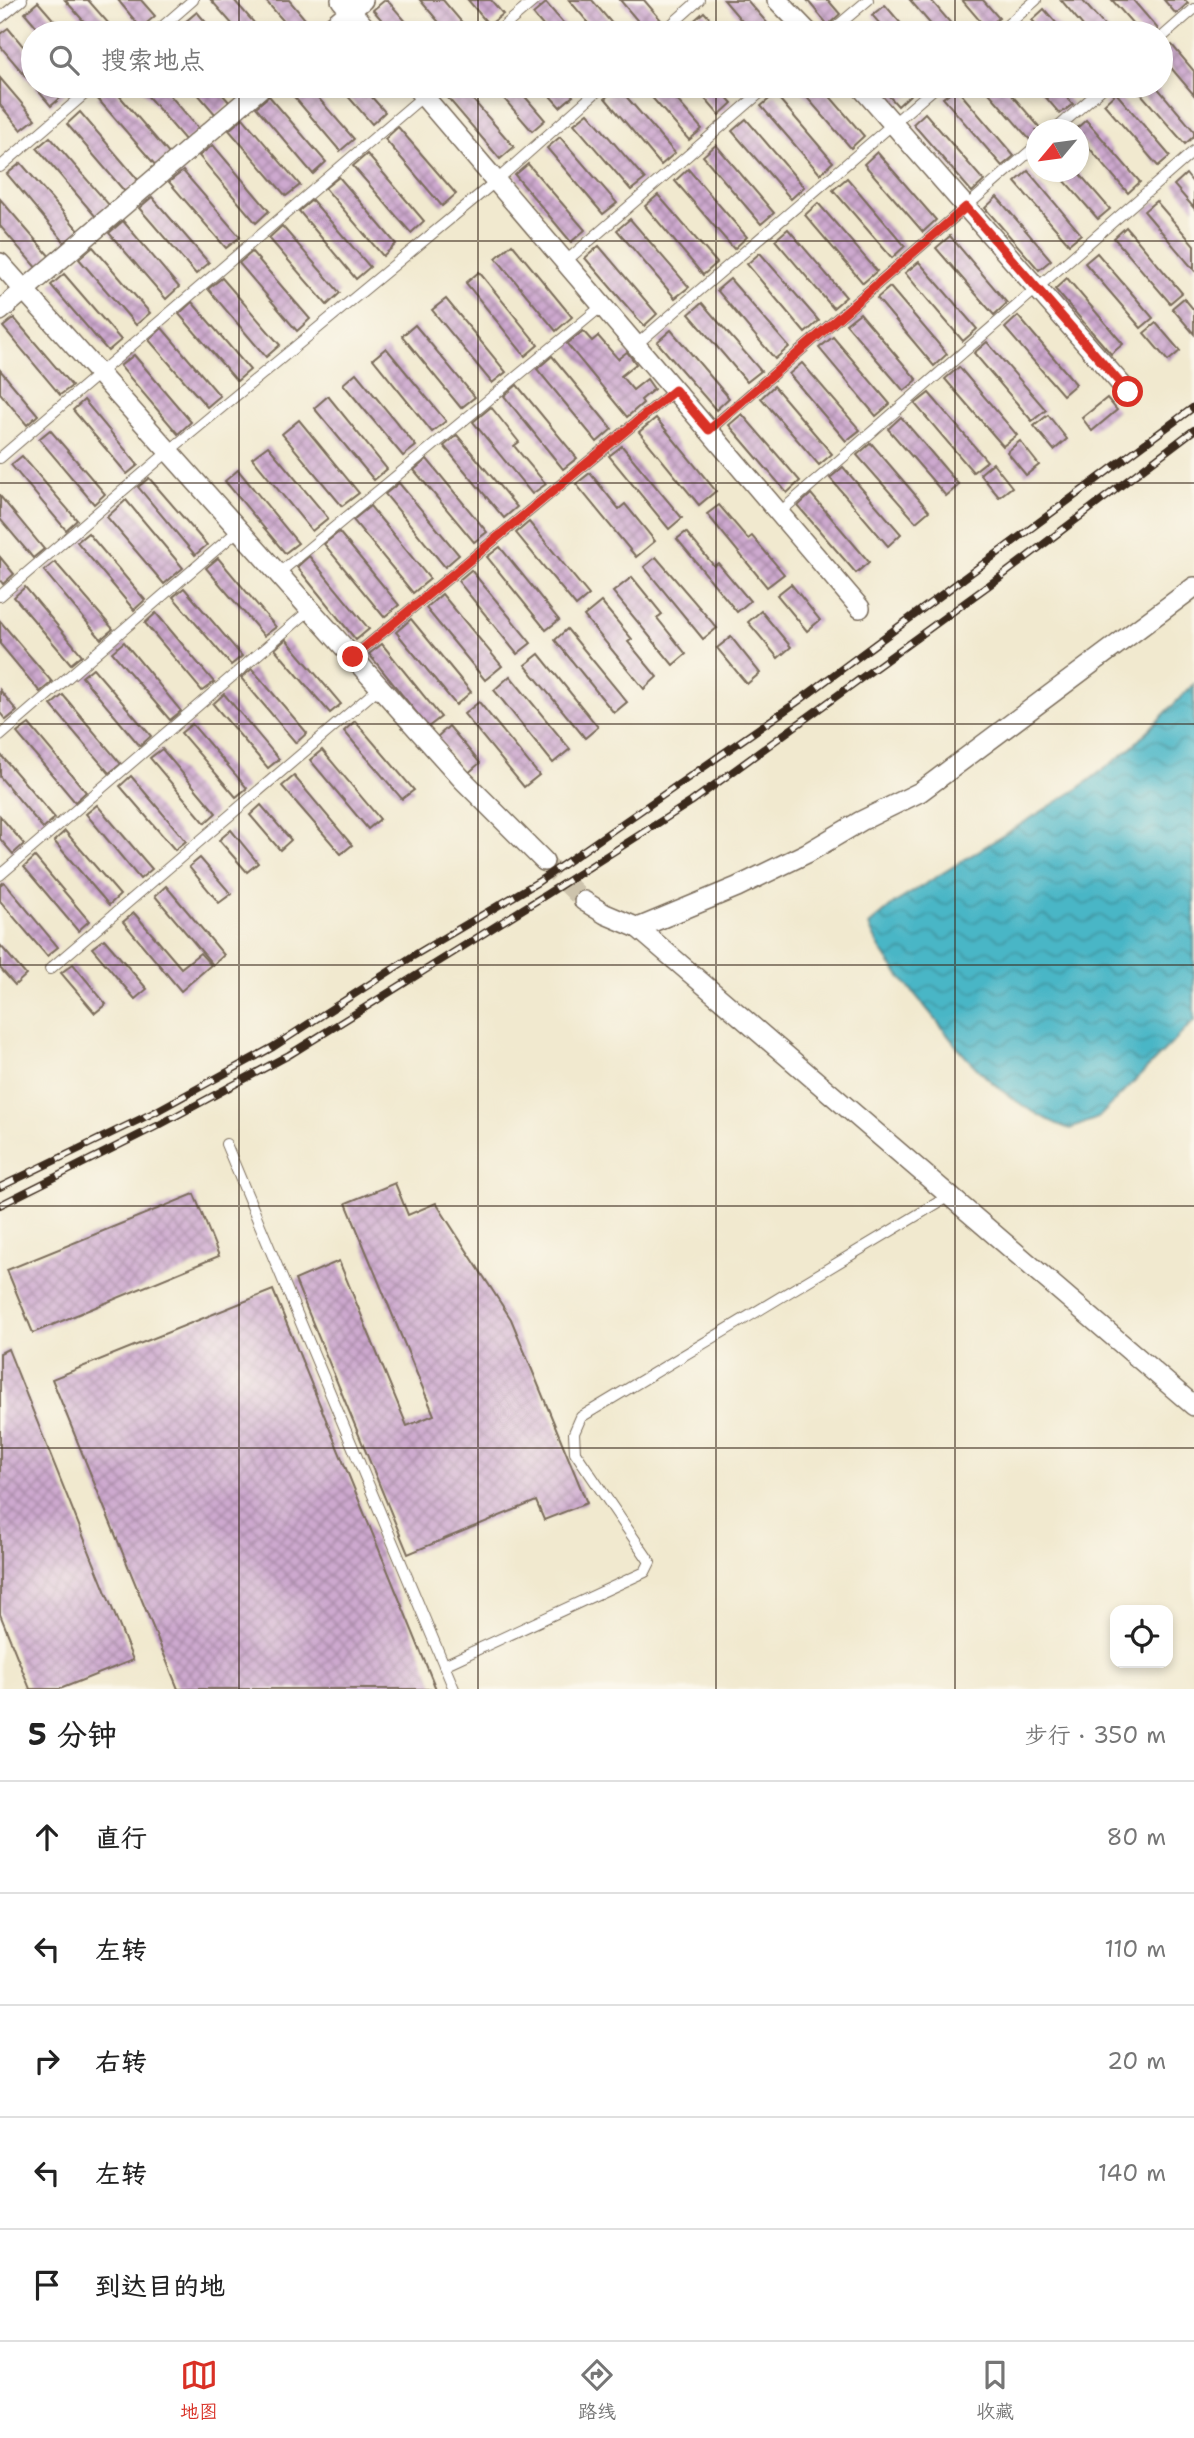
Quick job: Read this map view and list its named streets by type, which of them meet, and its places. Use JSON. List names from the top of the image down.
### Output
{
  "north": "bottom left",
  "page": {
    "search": "搜索地点",
    "heading": ["5 分钟", "步行 · 350 m"],
    "list": [
      ["直行", "80 m"],
      ["左转", "110 m"],
      ["右转", "20 m"],
      ["左转", "140 m"],
      "到达目的地"
    ],
    "nav": ["地图", "路线", "收藏"]
  }
}
